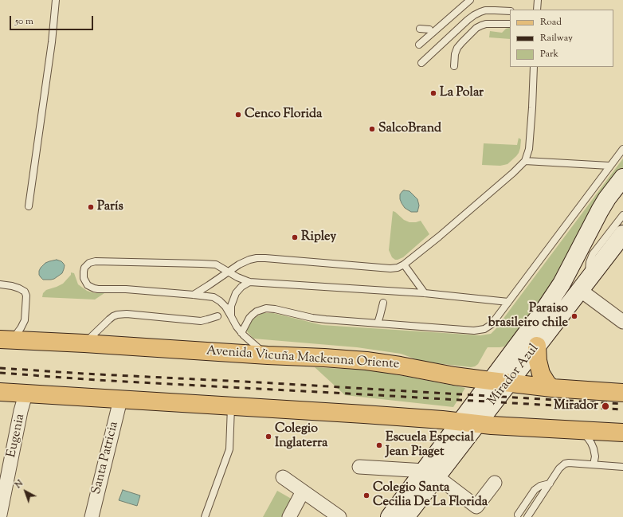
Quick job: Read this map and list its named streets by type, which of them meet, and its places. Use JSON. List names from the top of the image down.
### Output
{
  "streets": {
    "main road": ["Avenida Vicuña Mackenna Oriente", "Mirador Azul"],
    "street": ["Eugenia", "Santa Patricia"]
  },
  "crossings": [
    ["Avenida Vicuña Mackenna Oriente", "Mirador Azul"]
  ],
  "places": [
    "La Polar",
    "Cenco Florida",
    "SalcoBrand",
    "París",
    "Ripley",
    "Paraiso brasileiro chile",
    "Mirador",
    "Colegio Inglaterra",
    "Escuela Especial Jean Piaget",
    "Colegio Santa Cecilia De La Florida"
  ],
  "legend": ["Road", "Railway", "Park"],
  "scale_bar": "50 m",
  "north": "top left"
}
